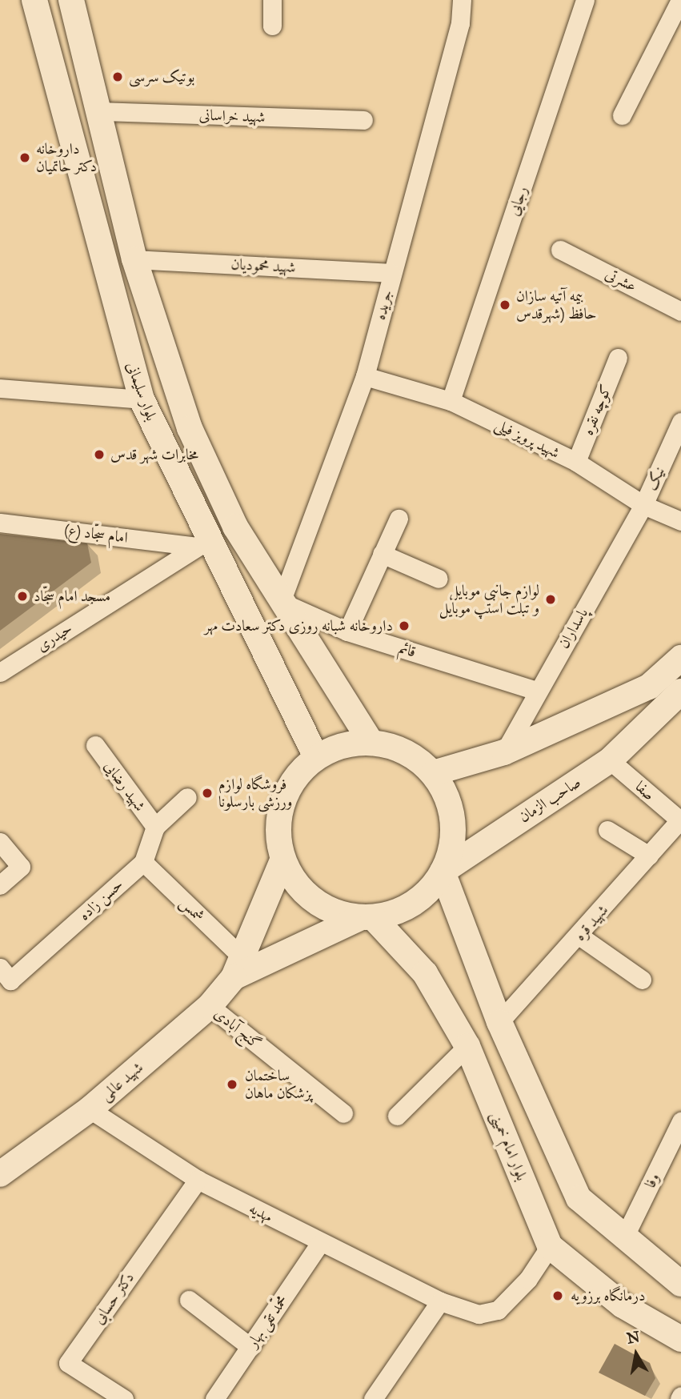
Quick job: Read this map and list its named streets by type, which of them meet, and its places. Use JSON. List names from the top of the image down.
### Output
{
  "streets": {
    "main road": [
      "بلوار سلیمانی",
      "صاحب الزمان",
      "شهید عالمی",
      "بلوار امام خمینی"
    ],
    "street": [
      "شهید خراسانی",
      "رجایی",
      "شهید محمودیان",
      "عشرتی",
      "جریده",
      "کوچه نقره",
      "شهید پرویز فیلی",
      "نیک",
      "امام سجّاد (ع)",
      "پاسداران",
      "حیدری",
      "قائم",
      "شهید رضایی",
      "صفا",
      "حسن زاده",
      "شمس",
      "شهید قره",
      "گنج آبادی",
      "وفا",
      "مهدیه",
      "دکتر حسابی",
      "محمّد تقی بهار"
    ]
  },
  "crossings": [
    ["رجایی", "شهید پرویز فیلی"],
    ["شهید محمودیان", "جریده"],
    ["جریده", "شهید پرویز فیلی"],
    ["جریده", "قائم"],
    ["بلوار سلیمانی", "امام سجّاد (ع)"],
    ["بلوار سلیمانی", "حیدری"],
    ["بلوار سلیمانی", "صاحب الزمان"],
    ["بلوار سلیمانی", "شهید عالمی"],
    ["بلوار سلیمانی", "بلوار امام خمینی"],
    ["کوچه نقره", "شهید پرویز فیلی"],
    ["شهید پرویز فیلی", "نیک"],
    ["شهید پرویز فیلی", "پاسداران"],
    ["نیک", "پاسداران"],
    ["امام سجّاد (ع)", "حیدری"],
    ["پاسداران", "قائم"],
    ["شهید رضایی", "حسن زاده"],
    ["صفا", "صاحب الزمان"],
    ["صفا", "شهید قره"],
    ["صاحب الزمان", "شهید عالمی"],
    ["صاحب الزمان", "بلوار امام خمینی"],
    ["حسن زاده", "شمس"],
    ["شمس", "شهید عالمی"],
    ["گنج آبادی", "شهید عالمی"],
    ["شهید عالمی", "بلوار امام خمینی"],
    ["شهید عالمی", "مهدیه"],
    ["بلوار امام خمینی", "مهدیه"],
    ["مهدیه", "دکتر حسابی"],
    ["مهدیه", "محمّد تقی بهار"]
  ],
  "places": [
    "بوتیک سرسی",
    "داروخانه دکتر حاتمیان",
    "بیمه آتیه سازان حافظ (شهرقدس",
    "مخابرات شهر قدس",
    "مسجد امام سجّاد",
    "لوازم جانبی موبایل و تبلت استپ موبایل",
    "داروخانه شبانه روزی دکتر سعادت مهر",
    "فروشگاه لوازم ورزشی بارسلونا",
    "ساختمان پزشکان ماهان",
    "درمانگاه برزویه"
  ],
  "north": "top"
}
